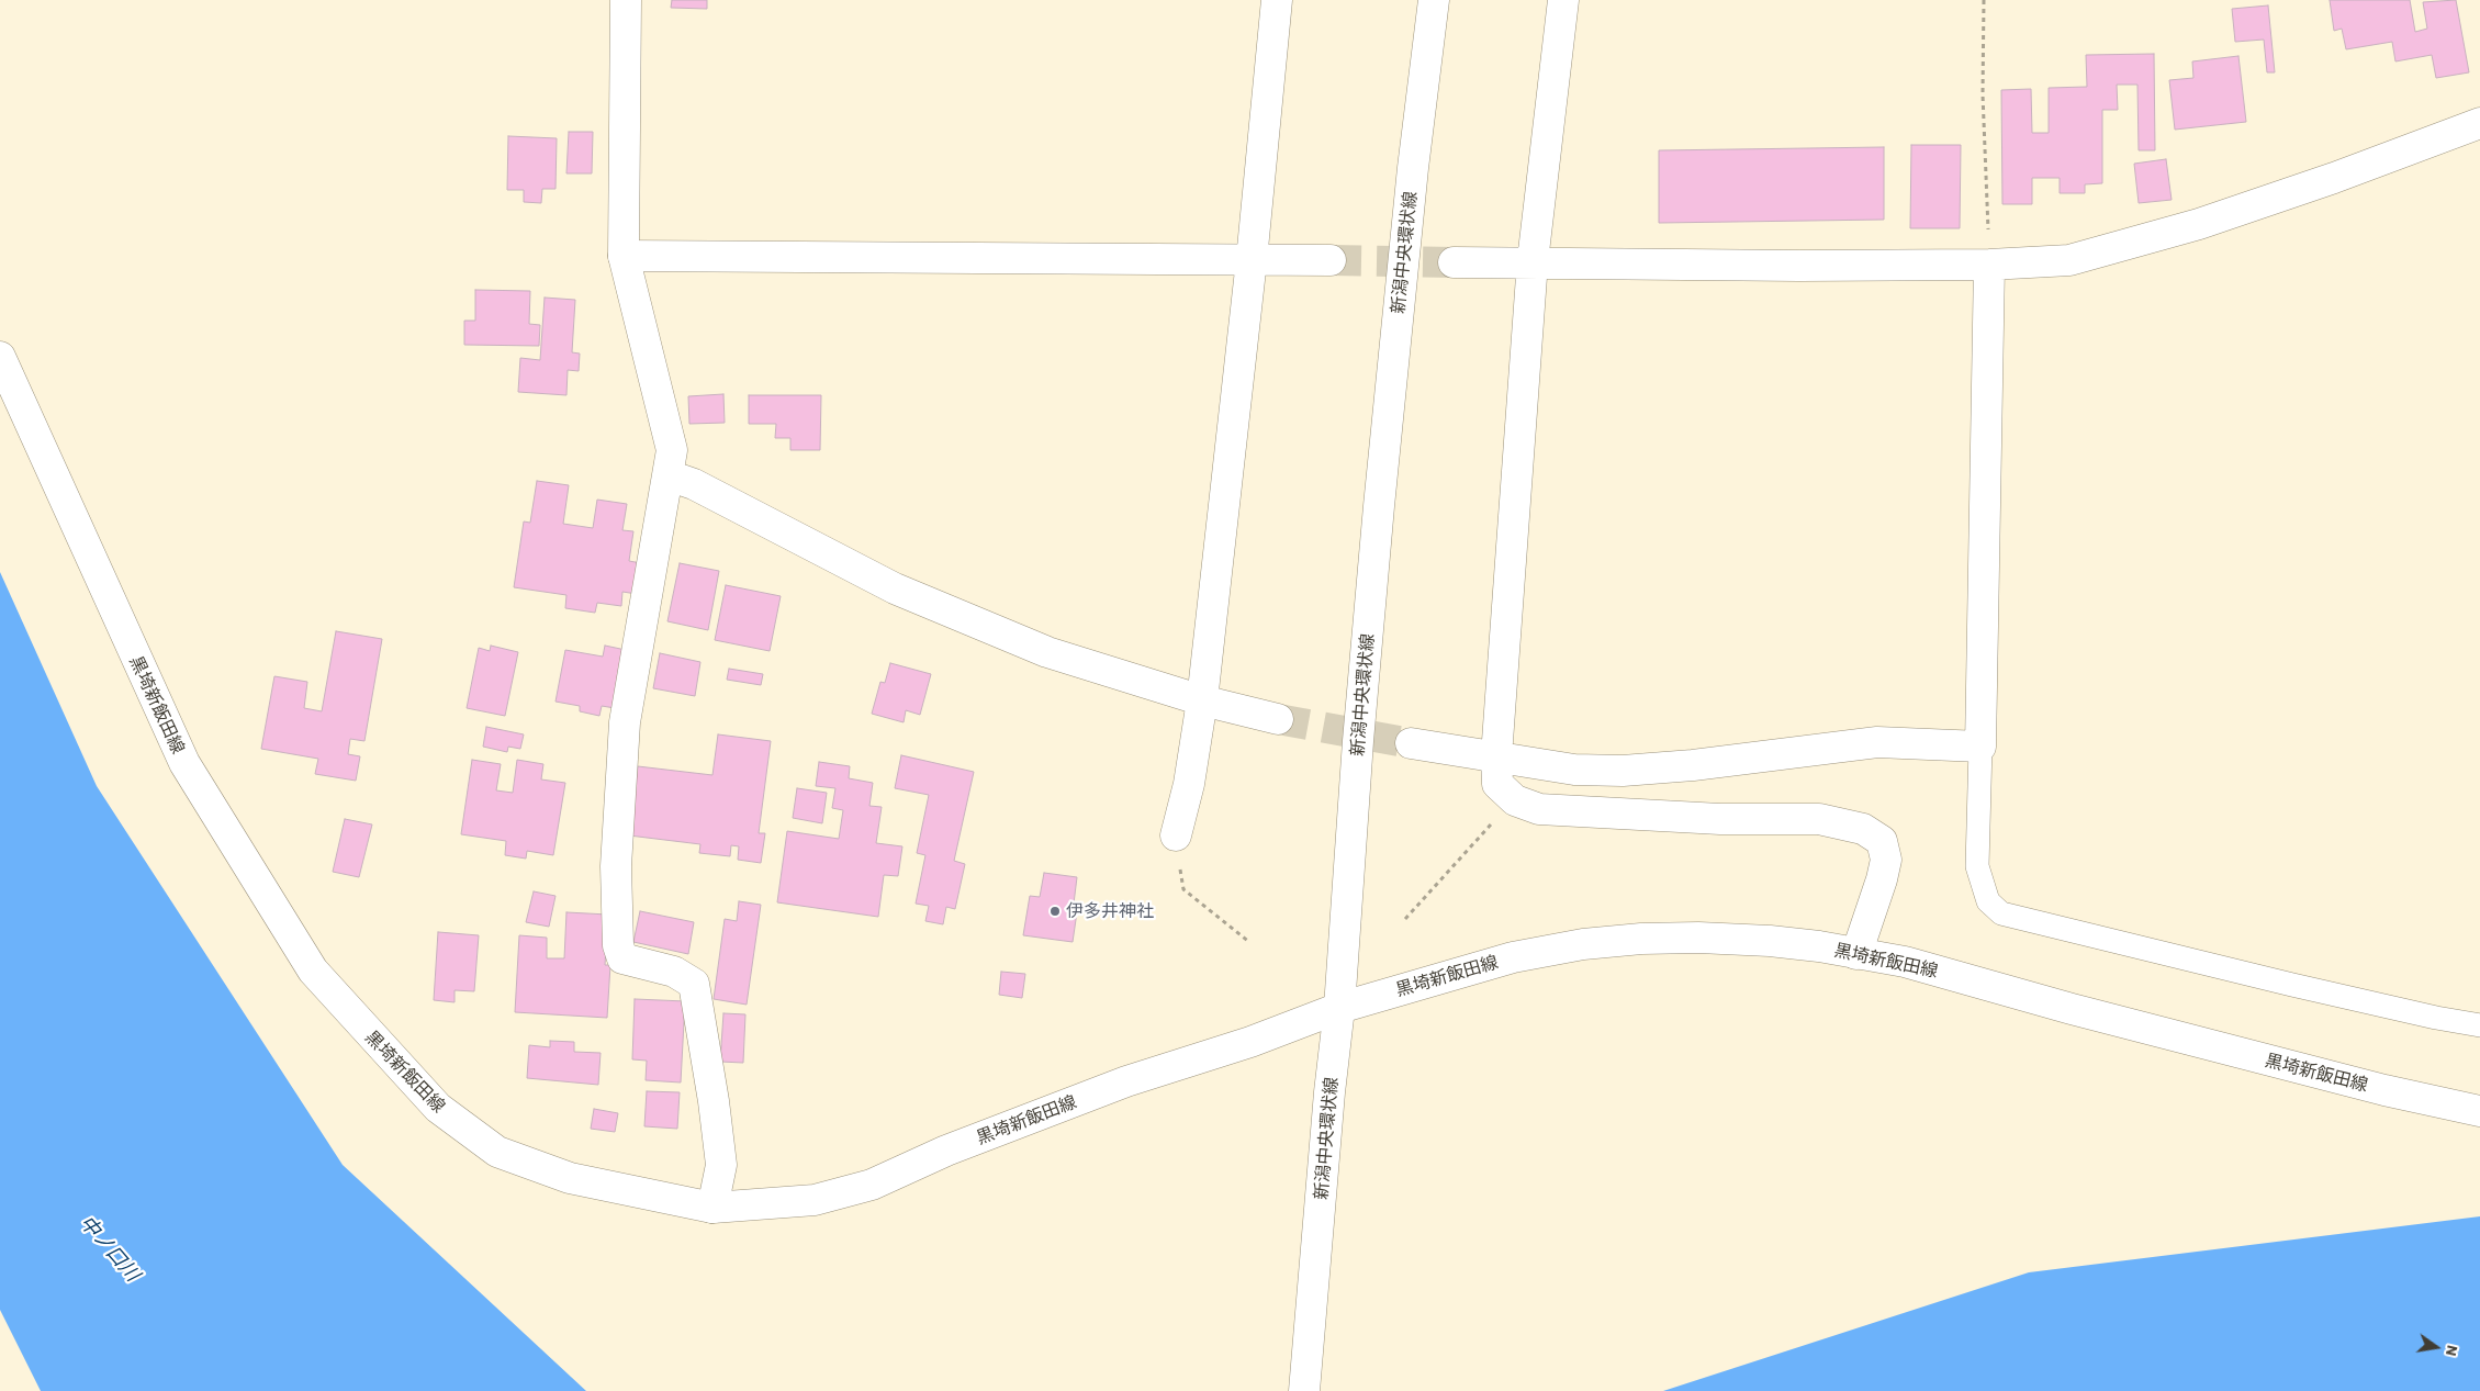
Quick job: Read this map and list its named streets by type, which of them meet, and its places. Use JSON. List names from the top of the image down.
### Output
{
  "streets": {
    "street": ["新潟中央環状線", "黒埼新飯田線"]
  },
  "crossings": [
    ["新潟中央環状線", "黒埼新飯田線"]
  ],
  "water": ["中ノ口川"],
  "places": ["伊多井神社"],
  "north": "right"
}
